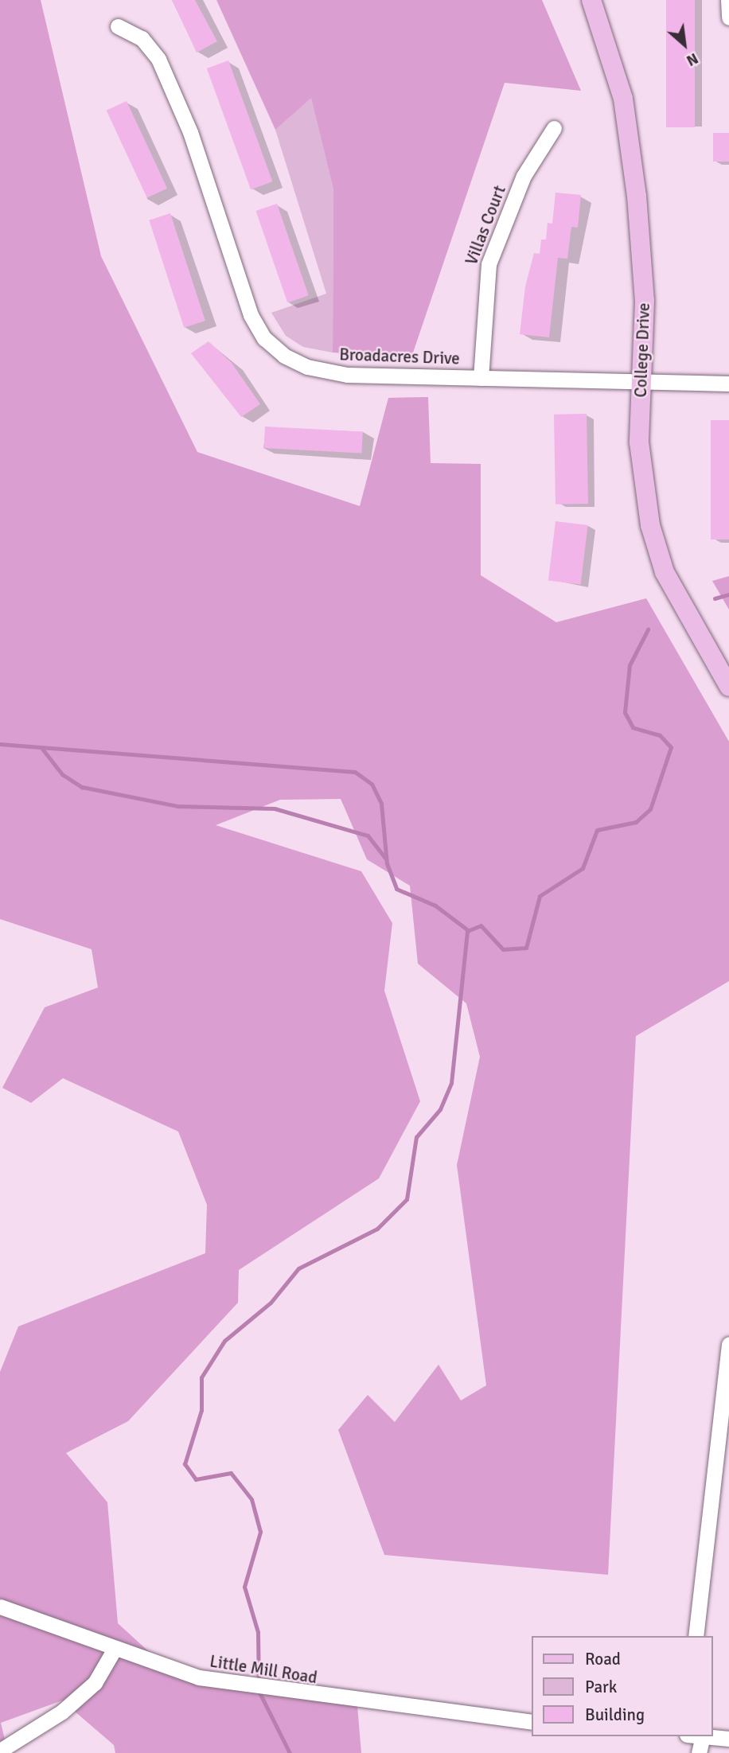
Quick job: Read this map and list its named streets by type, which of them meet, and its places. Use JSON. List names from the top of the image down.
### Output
{
  "streets": {
    "main road": ["College Drive"],
    "street": ["Villas Court", "Broadacres Drive", "Little Mill Road"]
  },
  "crossings": [
    ["Villas Court", "Broadacres Drive"],
    ["College Drive", "Broadacres Drive"]
  ],
  "legend": ["Road", "Park", "Building"],
  "north": "bottom right"
}
